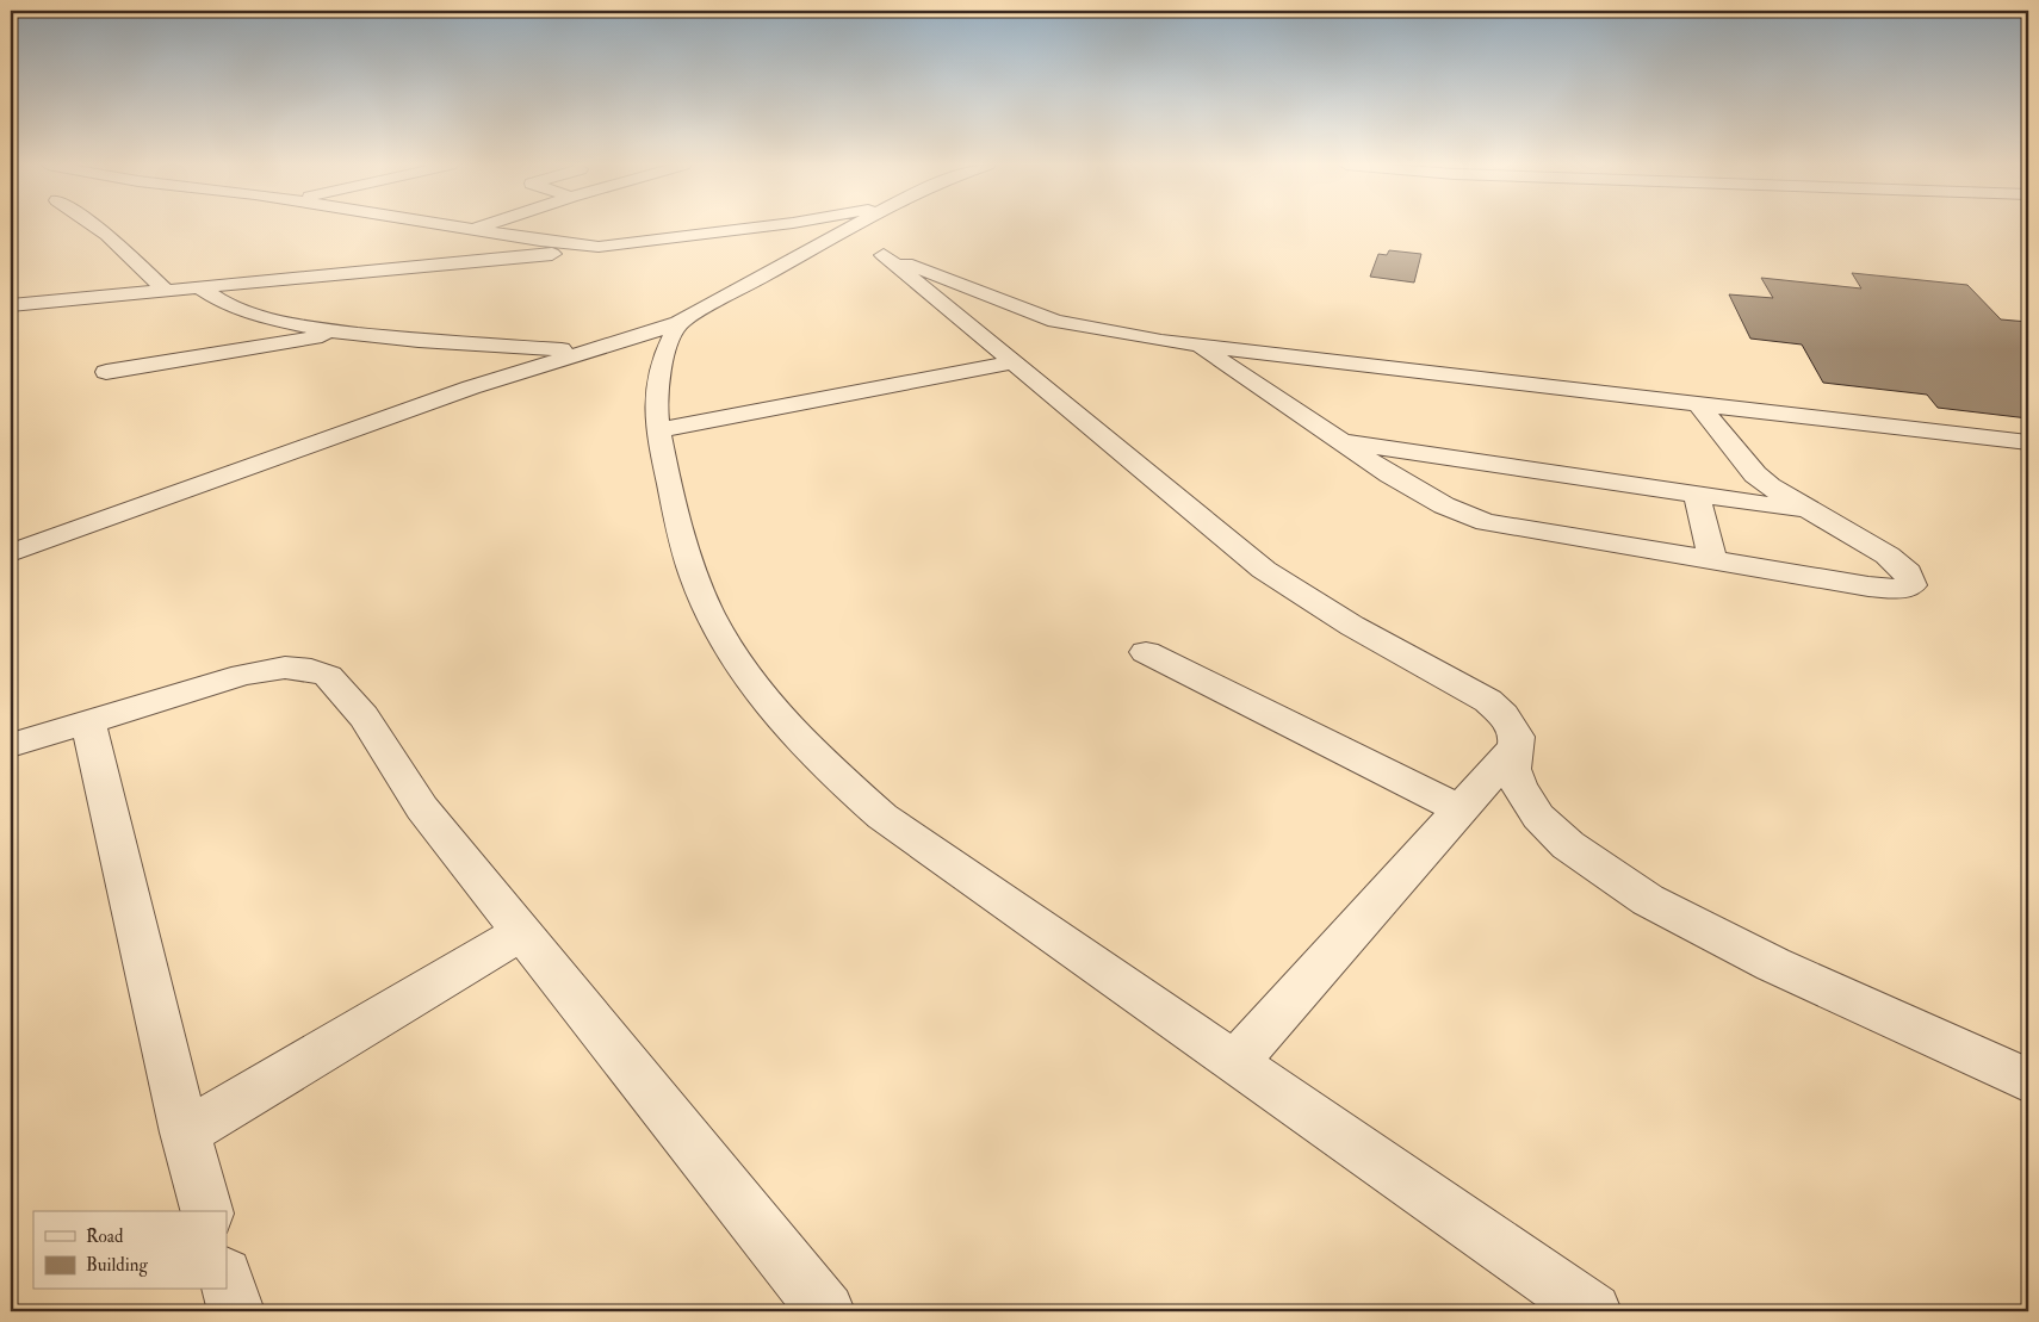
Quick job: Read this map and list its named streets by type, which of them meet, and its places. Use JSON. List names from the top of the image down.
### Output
{
  "legend": ["Road", "Building"]
}
